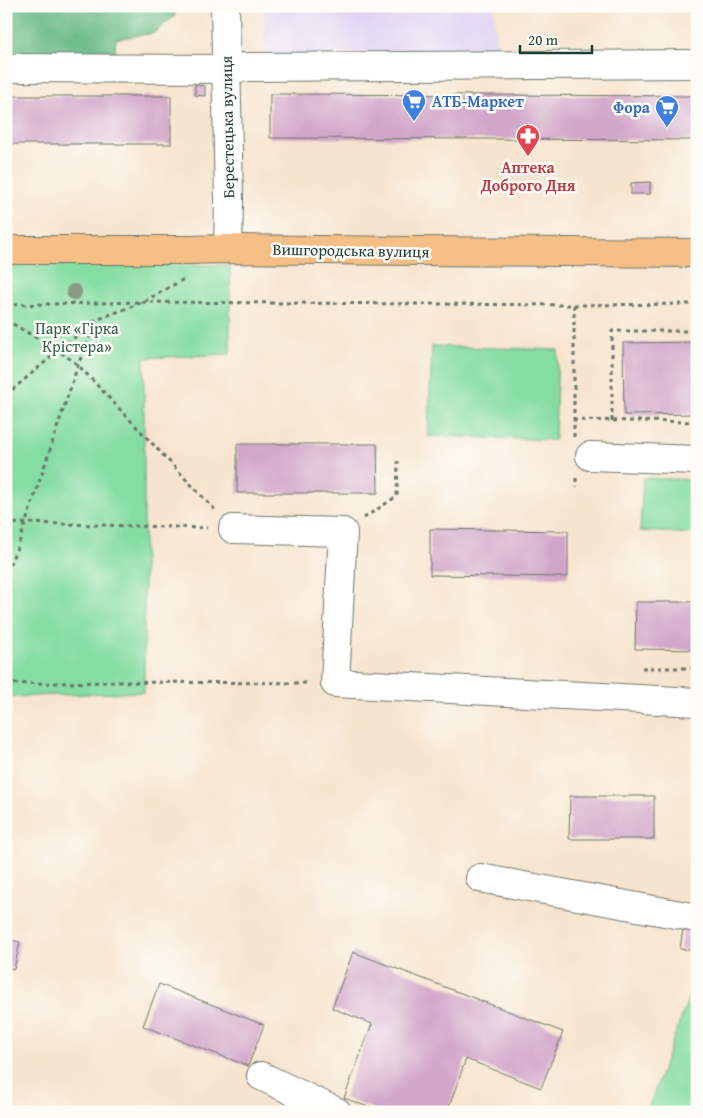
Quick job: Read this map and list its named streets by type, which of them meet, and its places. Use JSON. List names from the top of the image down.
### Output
{
  "streets": {
    "main road": ["Вишгородська вулиця"],
    "street": ["Берестецька вулиця"]
  },
  "crossings": [
    ["Берестецька вулиця", "Вишгородська вулиця"]
  ],
  "parks": ["Парк «Гірка Крістера»"],
  "places": {
    "supermarket": ["АТБ-Маркет", "Фора"],
    "pharmacy": ["Аптека Доброго Дня"]
  },
  "scale_bar": "20 m"
}
